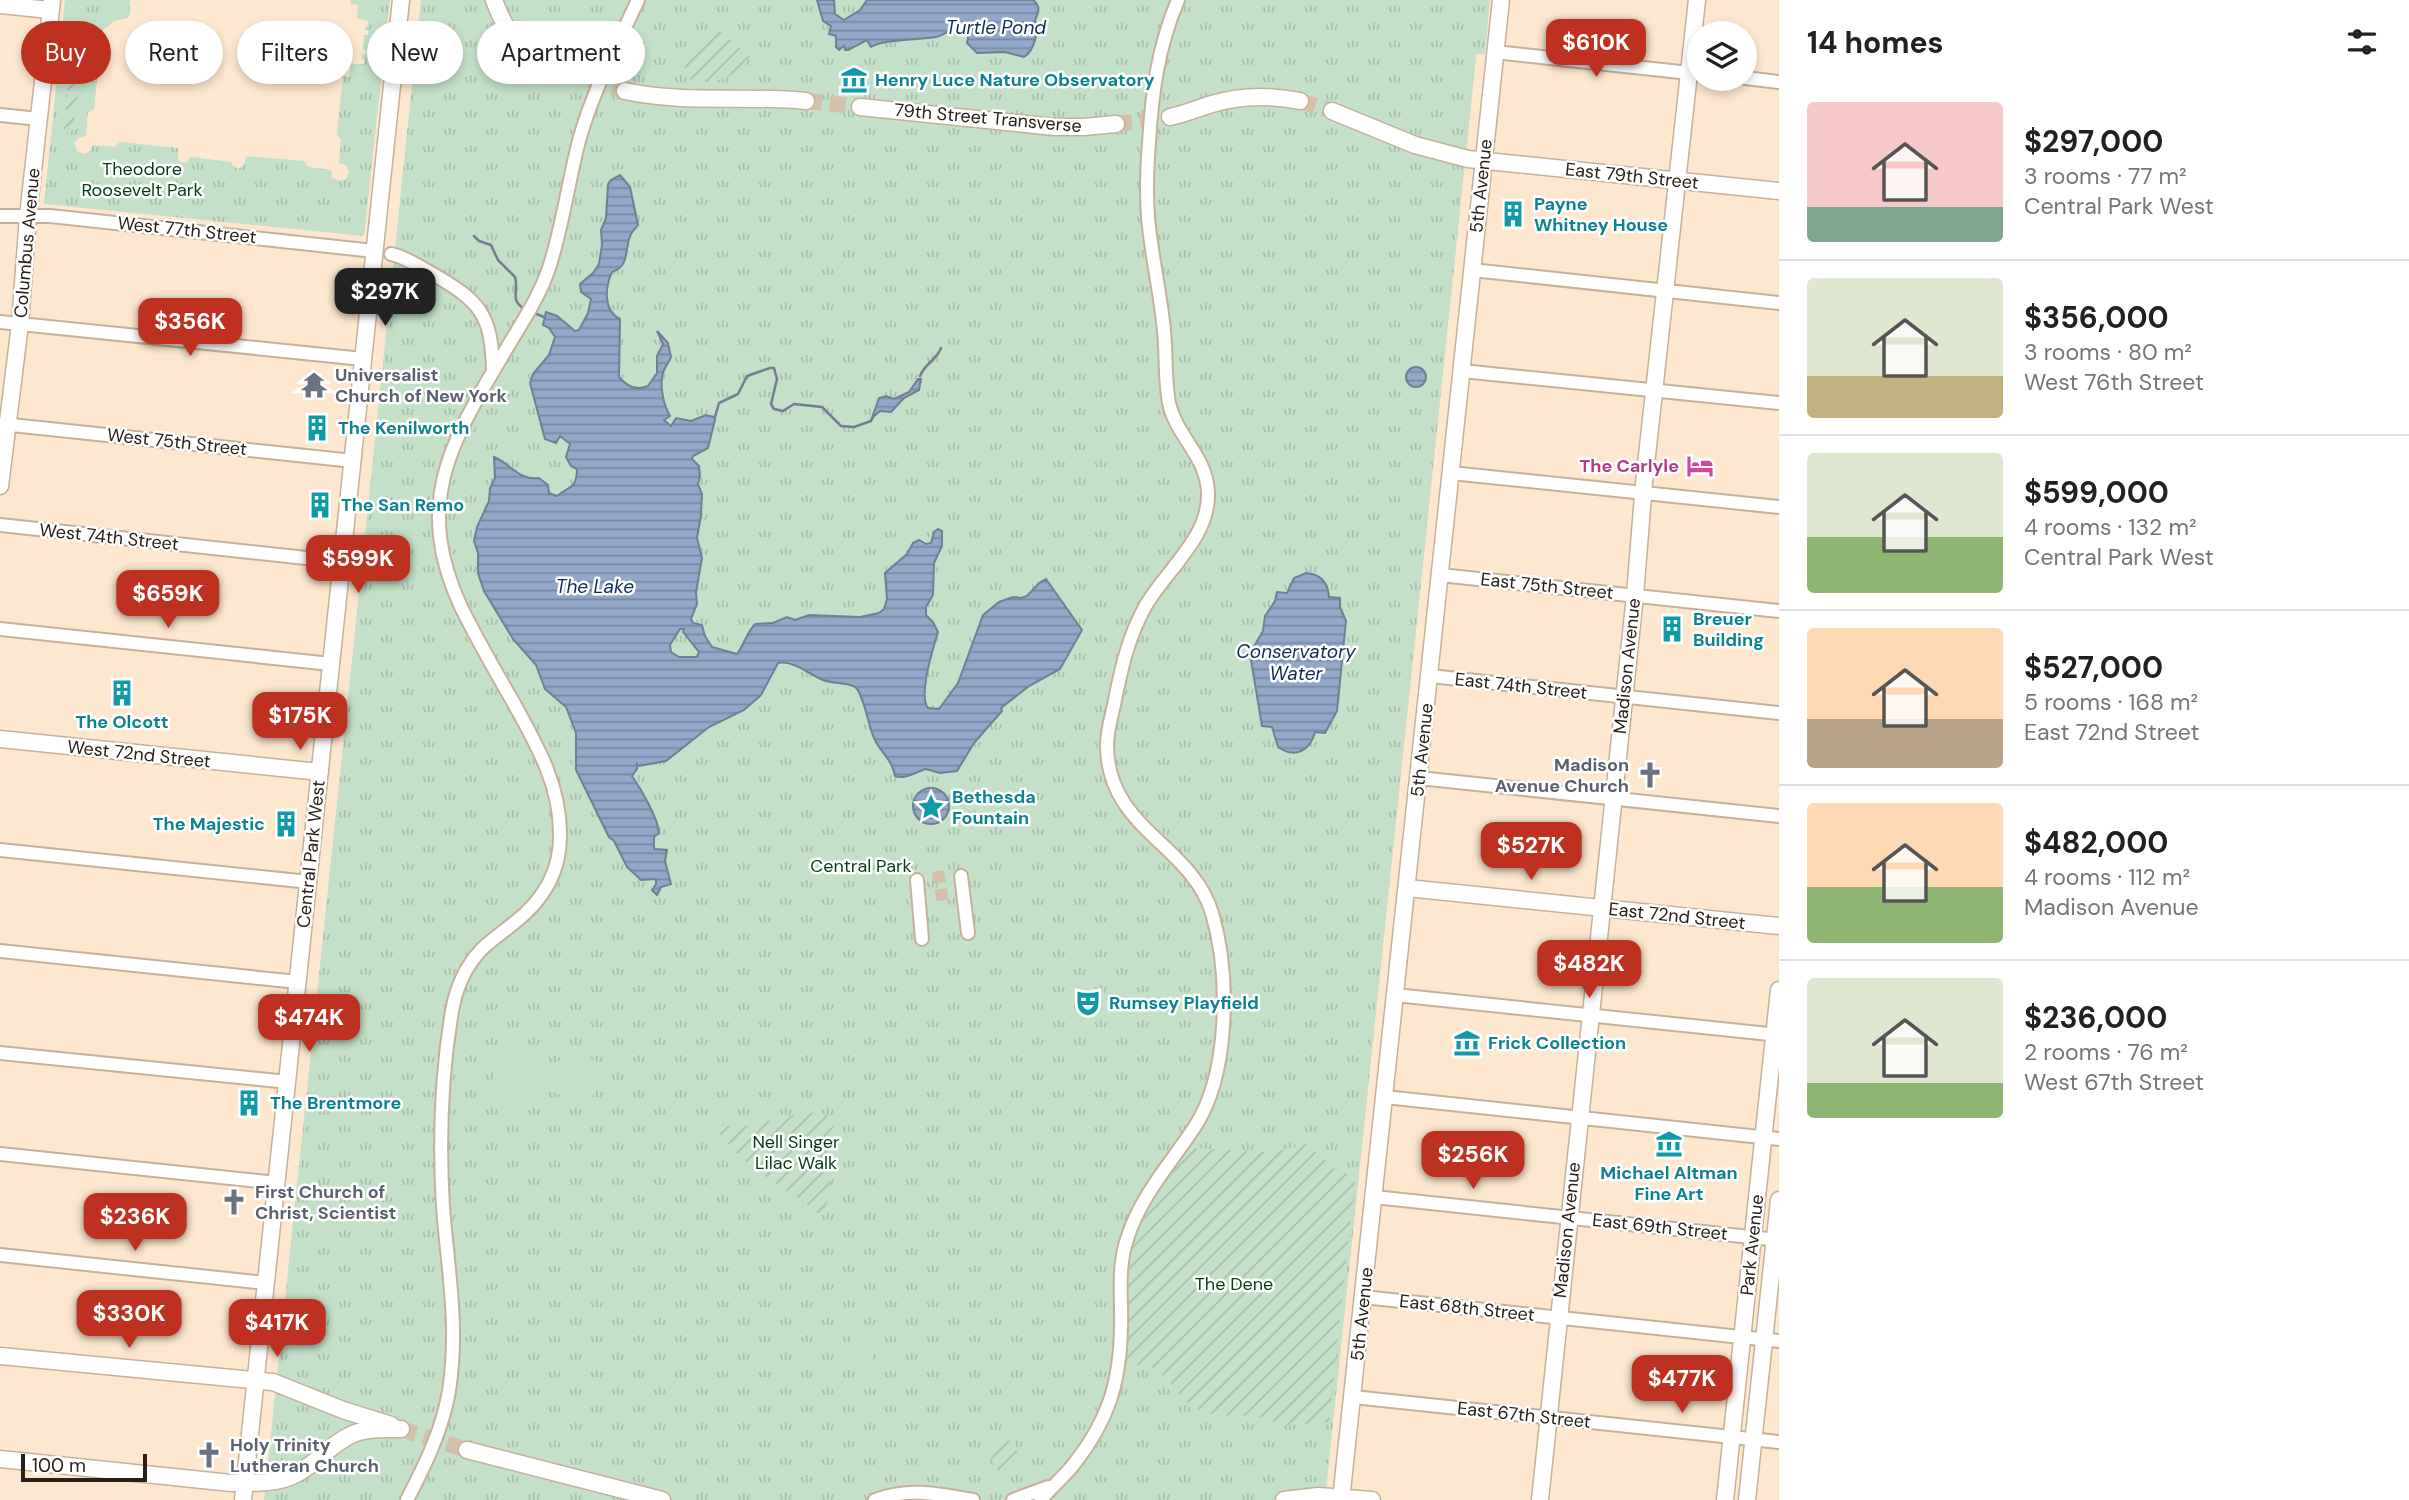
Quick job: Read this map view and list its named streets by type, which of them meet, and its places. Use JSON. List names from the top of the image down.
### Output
{
  "streets": {
    "main road": [
      "79th Street Transverse",
      "East 79th Street",
      "5th Avenue",
      "Columbus Avenue",
      "Madison Avenue",
      "West 72nd Street",
      "Central Park West",
      "East 72nd Street",
      "Park Avenue"
    ],
    "street": [
      "West 77th Street",
      "West 75th Street",
      "West 74th Street",
      "East 75th Street",
      "East 74th Street",
      "East 69th Street",
      "East 68th Street",
      "East 67th Street"
    ]
  },
  "crossings": [
    ["East 79th Street", "5th Avenue"],
    ["East 79th Street", "Madison Avenue"],
    ["5th Avenue", "East 75th Street"],
    ["5th Avenue", "East 74th Street"],
    ["5th Avenue", "East 72nd Street"],
    ["5th Avenue", "East 69th Street"],
    ["5th Avenue", "East 68th Street"],
    ["5th Avenue", "East 67th Street"],
    ["West 77th Street", "Columbus Avenue"],
    ["West 77th Street", "Central Park West"],
    ["Columbus Avenue", "West 75th Street"],
    ["West 75th Street", "Central Park West"],
    ["West 74th Street", "Central Park West"],
    ["East 75th Street", "Madison Avenue"],
    ["Madison Avenue", "East 74th Street"],
    ["Madison Avenue", "East 72nd Street"],
    ["Madison Avenue", "East 69th Street"],
    ["Madison Avenue", "East 68th Street"],
    ["Madison Avenue", "East 67th Street"],
    ["West 72nd Street", "Central Park West"],
    ["East 69th Street", "Park Avenue"],
    ["Park Avenue", "East 68th Street"],
    ["Park Avenue", "East 67th Street"]
  ],
  "water": ["Turtle Pond", "The Lake", "Conservatory Water"],
  "parks": [
    "Theodore Roosevelt Park",
    "Central Park",
    "Nell Singer Lilac Walk",
    "The Dene"
  ],
  "places": {
    "museum": ["Henry Luce Nature Observatory", "Frick Collection", "Michael Altman Fine Art"],
    "building": [
      "Payne Whitney House",
      "The Kenilworth",
      "The San Remo",
      "Breuer Building",
      "The Olcott",
      "The Majestic",
      "The Brentmore"
    ],
    "temple": ["Universalist Church of New York"],
    "hotel": ["The Carlyle"],
    "church": ["Madison Avenue Church", "First Church of Christ, Scientist", "Holy Trinity Lutheran Church"],
    "place": ["Bethesda Fountain"],
    "theatre": ["Rumsey Playfield"]
  },
  "scale_bar": "100 m",
  "page": {
    "heading": "14 homes",
    "price": [
      "$610K",
      "$297K",
      "$356K",
      "$599K",
      "$659K",
      "$175K",
      "$527K",
      "$482K",
      "$474K",
      "$256K",
      "$236K",
      "$330K",
      "$417K",
      "$477K"
    ],
    "chip": [
      "Buy",
      "Rent",
      "Filters",
      "New",
      "Apartment"
    ],
    "list": [
      {
        "name": "$297,000",
        "note": "3 rooms · 77 m² · Central Park West"
      },
      {
        "name": "$356,000",
        "note": "3 rooms · 80 m² · West 76th Street"
      },
      {
        "name": "$599,000",
        "note": "4 rooms · 132 m² · Central Park West"
      },
      {
        "name": "$527,000",
        "note": "5 rooms · 168 m² · East 72nd Street"
      },
      {
        "name": "$482,000",
        "note": "4 rooms · 112 m² · Madison Avenue"
      },
      {
        "name": "$236,000",
        "note": "2 rooms · 76 m² · West 67th Street"
      }
    ],
    "scale": "100 m"
  }
}
